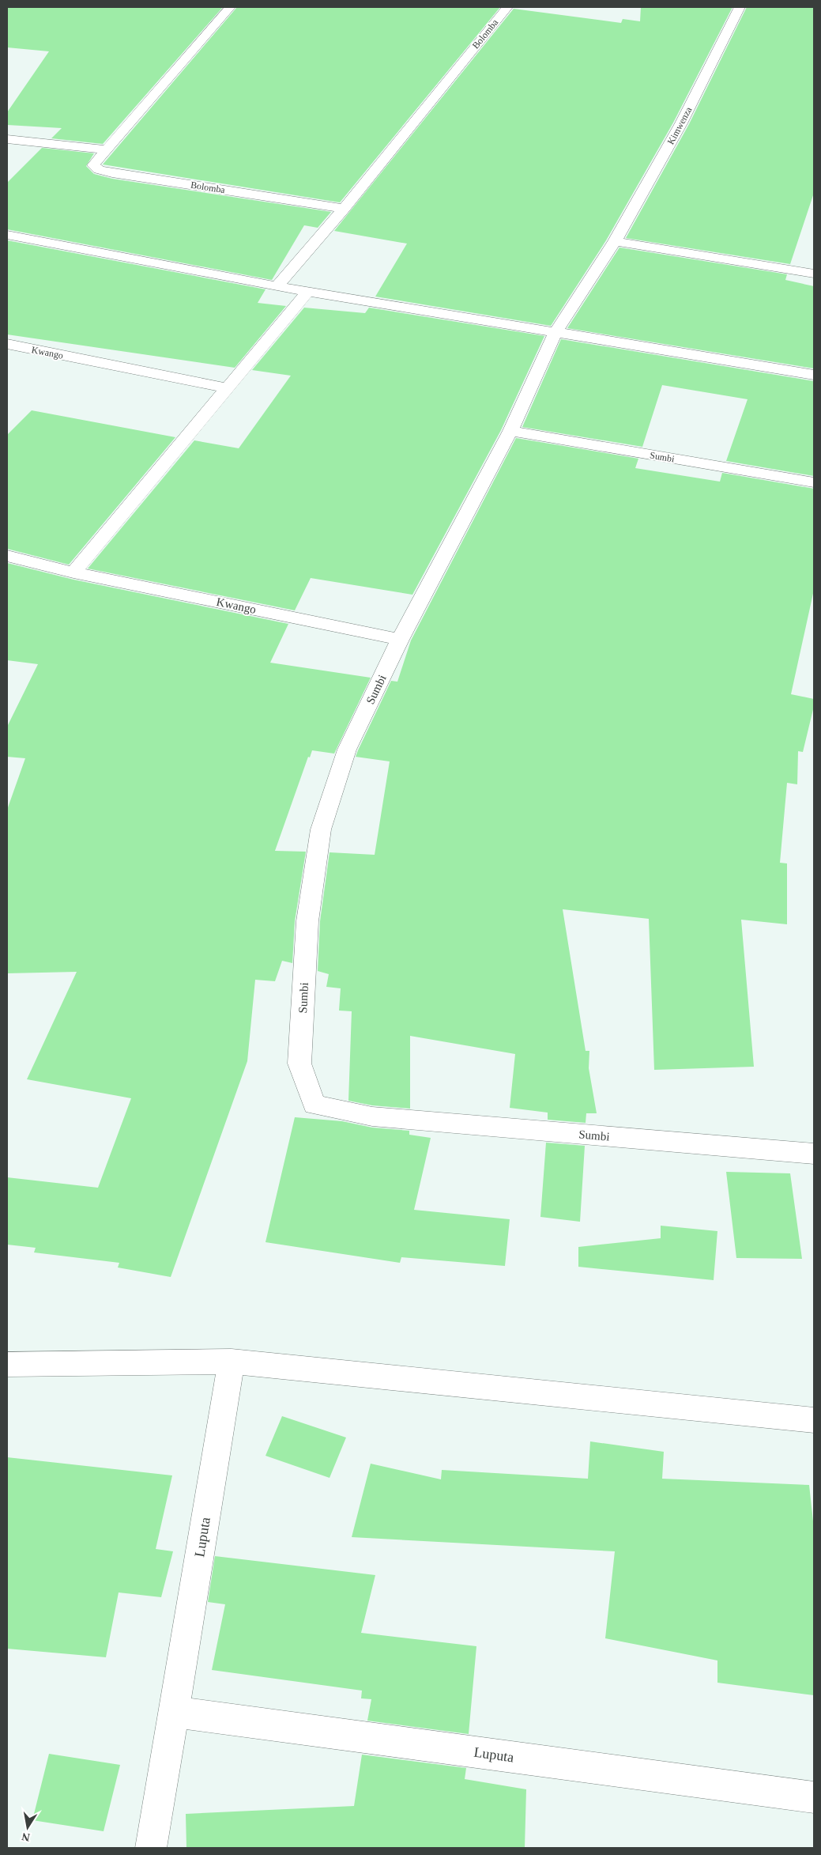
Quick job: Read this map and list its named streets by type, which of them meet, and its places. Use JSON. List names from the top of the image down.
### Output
{
  "streets": {
    "street": [
      "Bolomba",
      "Kimwenza",
      "Kwango",
      "Sumbi",
      "Luputa"
    ]
  },
  "crossings": [
    ["Kimwenza", "Sumbi"],
    ["Kwango", "Sumbi"]
  ],
  "north": "bottom"
}
